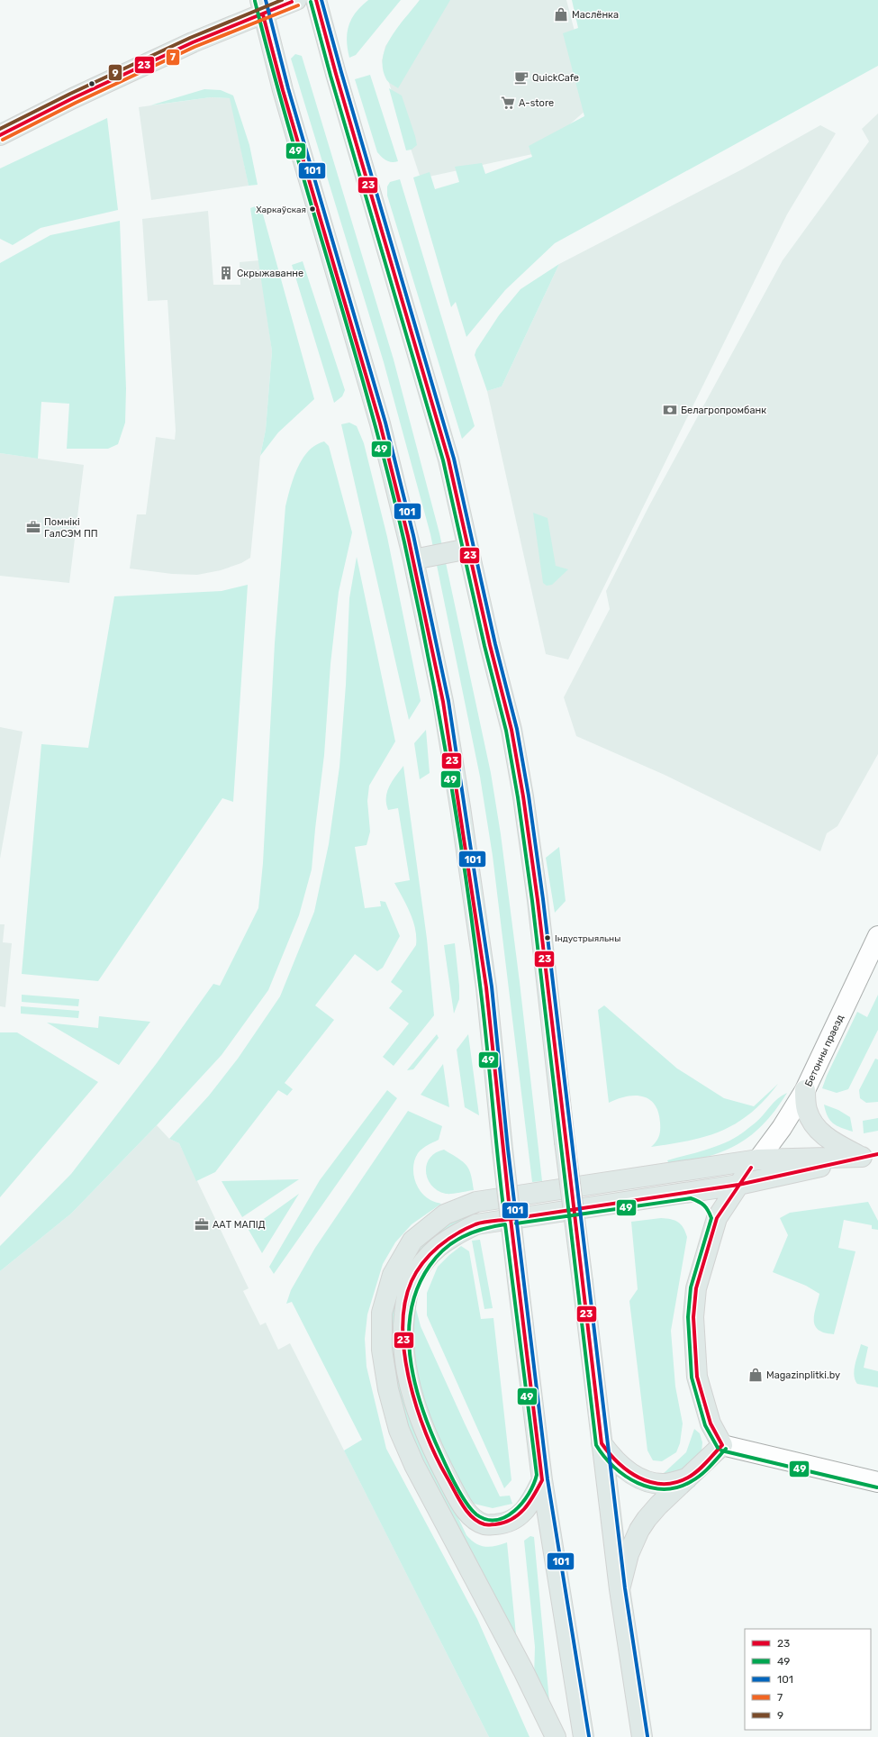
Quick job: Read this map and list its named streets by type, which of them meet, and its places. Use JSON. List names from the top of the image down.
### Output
{
  "streets": {
    "street": ["Бетонны праезд"]
  },
  "places": {
    "shop": ["Маслёнка", "Magazinplitki.by"],
    "cafe": ["QuickCafe"],
    "supermarket": ["А-store"],
    "other": ["Харкаўская", "Індустрыяльны"],
    "building": ["Скрыжаванне"],
    "bank": ["Белагропромбанк"],
    "office": ["Помнікі ГалСЭМ ПП", "ААТ МАПІД"]
  },
  "lines": [
    "transit line 23",
    "transit line 101",
    "transit line 9",
    "transit line 49",
    "transit line 7"
  ],
  "legend": [
    "23",
    "49",
    "101",
    "7",
    "9"
  ]
}
